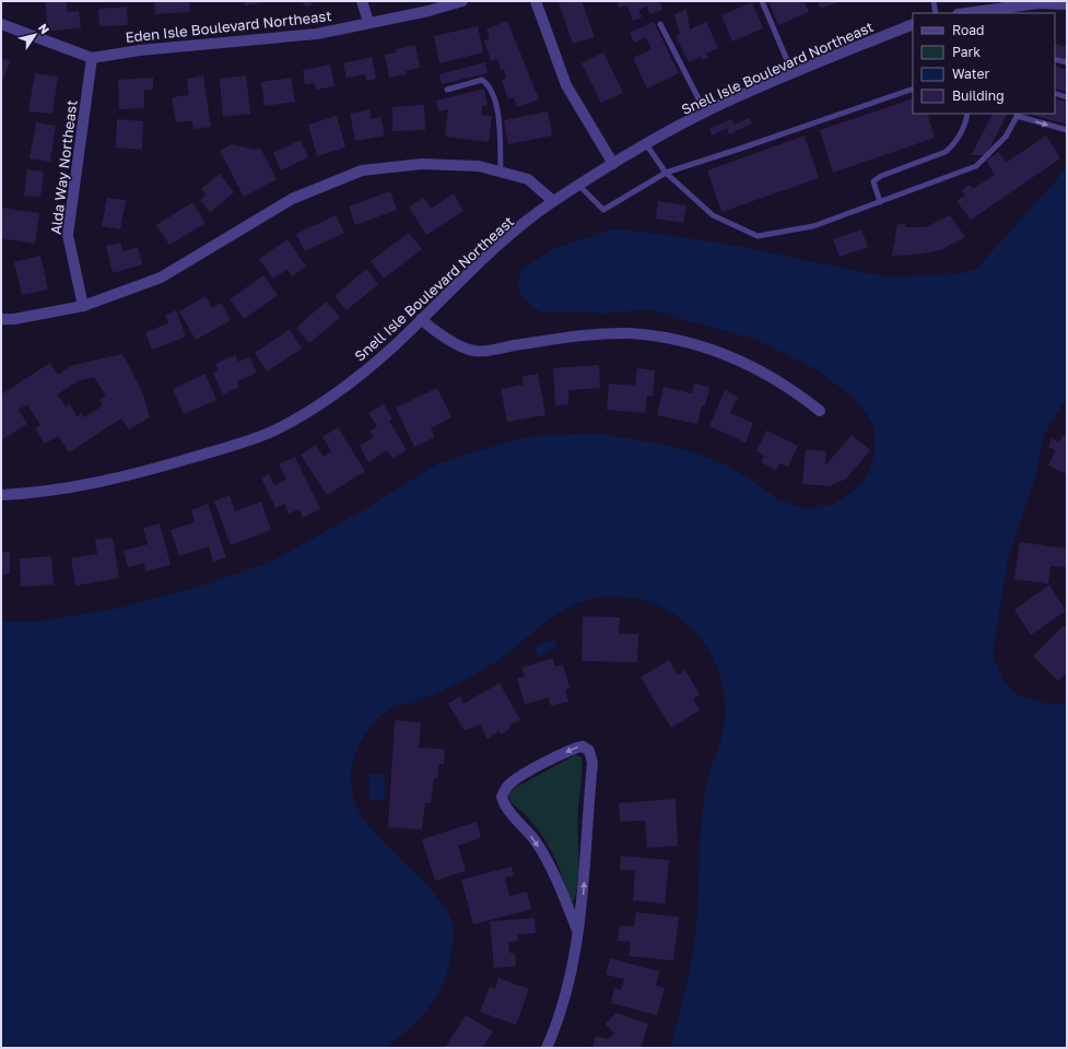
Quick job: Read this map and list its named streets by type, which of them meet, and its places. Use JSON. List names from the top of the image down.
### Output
{
  "streets": {
    "street": ["Eden Isle Boulevard Northeast", "Snell Isle Boulevard Northeast", "Alda Way Northeast"]
  },
  "crossings": [
    ["Eden Isle Boulevard Northeast", "Alda Way Northeast"]
  ],
  "legend": [
    "Road",
    "Park",
    "Water",
    "Building"
  ],
  "north": "top right"
}
